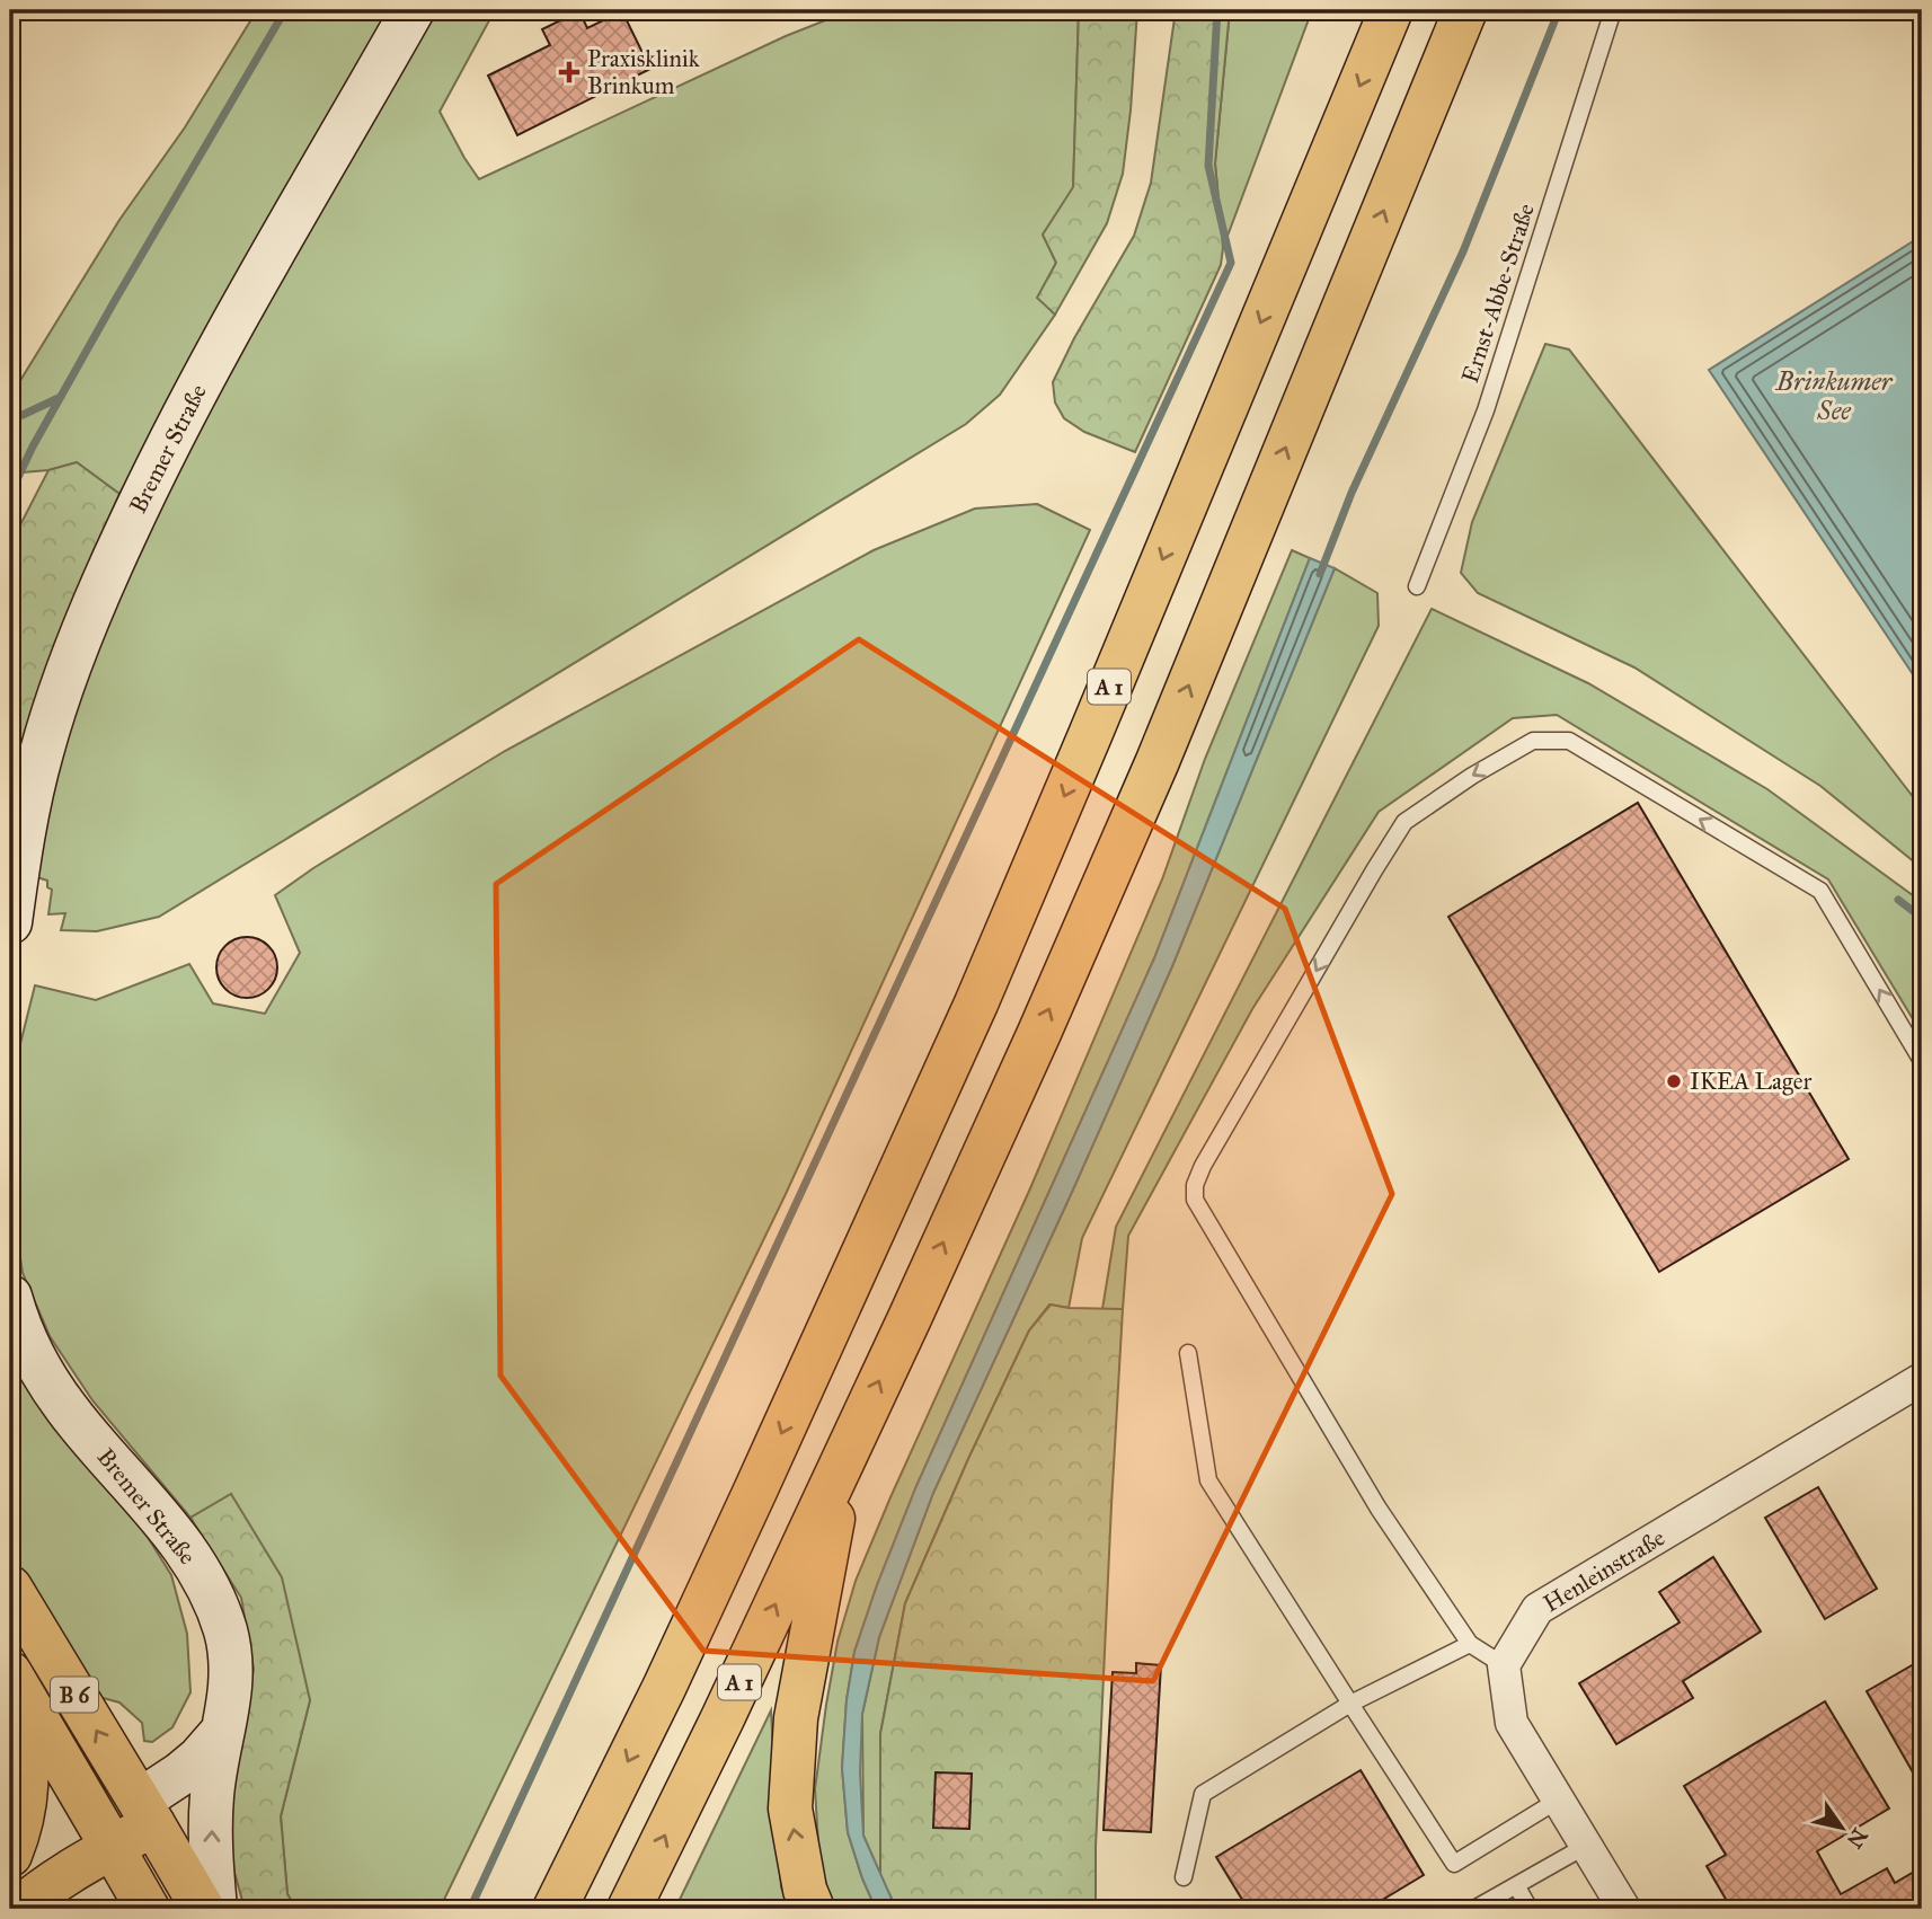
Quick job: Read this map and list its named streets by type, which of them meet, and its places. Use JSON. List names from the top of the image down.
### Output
{
  "streets": {
    "main road": ["A 1", "B 6"],
    "street": ["Bremer Straße", "Henleinstraße"],
    "lane": ["Ernst-Abbe-Straße"]
  },
  "crossings": [
    ["Bremer Straße", "B 6"]
  ],
  "water": ["Brinkumer See"],
  "places": {
    "health": ["Praxisklinik Brinkum"],
    "other": ["IKEA Lager"]
  },
  "north": "bottom right"
}
